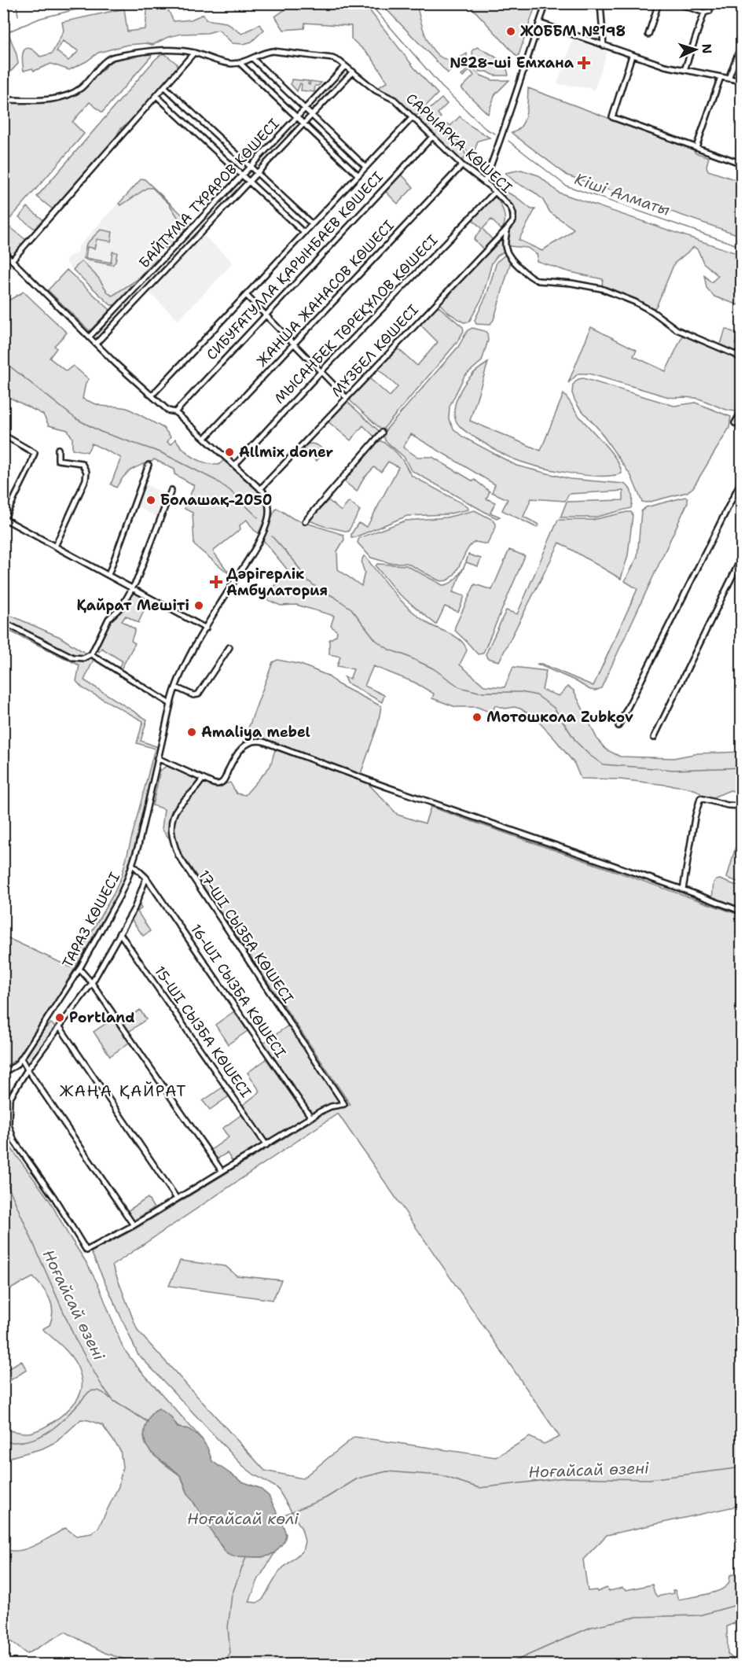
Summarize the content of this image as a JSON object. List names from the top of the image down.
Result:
{
  "streets": {
    "street": [
      "САРЫАРҚА КӨШЕСІ",
      "БАЙТҰМА ТҰРАРОВ КӨШЕСІ",
      "СИБУҒАТУЛЛА ҚАРЫНБАЕВ КӨШЕСІ",
      "ЖАНША ЖАНАСОВ КӨШЕСІ",
      "МЫСАНБЕК ТӨРЕҚҰЛОВ КӨШЕСІ",
      "МҰЗБЕЛ КӨШЕСІ",
      "ТАРАЗ КӨШЕСІ",
      "17-ШІ СЫЗБА КӨШЕСІ",
      "16-ШІ СЫЗБА КӨШЕСІ",
      "15-ШІ СЫЗБА КӨШЕСІ"
    ]
  },
  "crossings": [
    ["САРЫАРҚА КӨШЕСІ", "БАЙТҰМА ТҰРАРОВ КӨШЕСІ"],
    ["САРЫАРҚА КӨШЕСІ", "СИБУҒАТУЛЛА ҚАРЫНБАЕВ КӨШЕСІ"],
    ["САРЫАРҚА КӨШЕСІ", "ЖАНША ЖАНАСОВ КӨШЕСІ"],
    ["САРЫАРҚА КӨШЕСІ", "МЫСАНБЕК ТӨРЕҚҰЛОВ КӨШЕСІ"],
    ["САРЫАРҚА КӨШЕСІ", "МҰЗБЕЛ КӨШЕСІ"],
    ["МҰЗБЕЛ КӨШЕСІ", "ТАРАЗ КӨШЕСІ"],
    ["ТАРАЗ КӨШЕСІ", "16-ШІ СЫЗБА КӨШЕСІ"],
    ["17-ШІ СЫЗБА КӨШЕСІ", "16-ШІ СЫЗБА КӨШЕСІ"]
  ],
  "districts": ["ЖАҢА ҚАЙРАТ"],
  "water": ["Кіші Алматы", "Ноғайсай өзені", "Ноғайсай көлі"],
  "places": {
    "other": [
      "ЖОББМ №198",
      "Allmix doner",
      "Болашақ-2050",
      "Қайрат Мешіті",
      "Мотошкола Zubkov",
      "Amaliya mebel",
      "Portland"
    ],
    "health": ["№28-ші Емхана", "Дәрігерлік Амбулатория"]
  },
  "north": "right"
}
